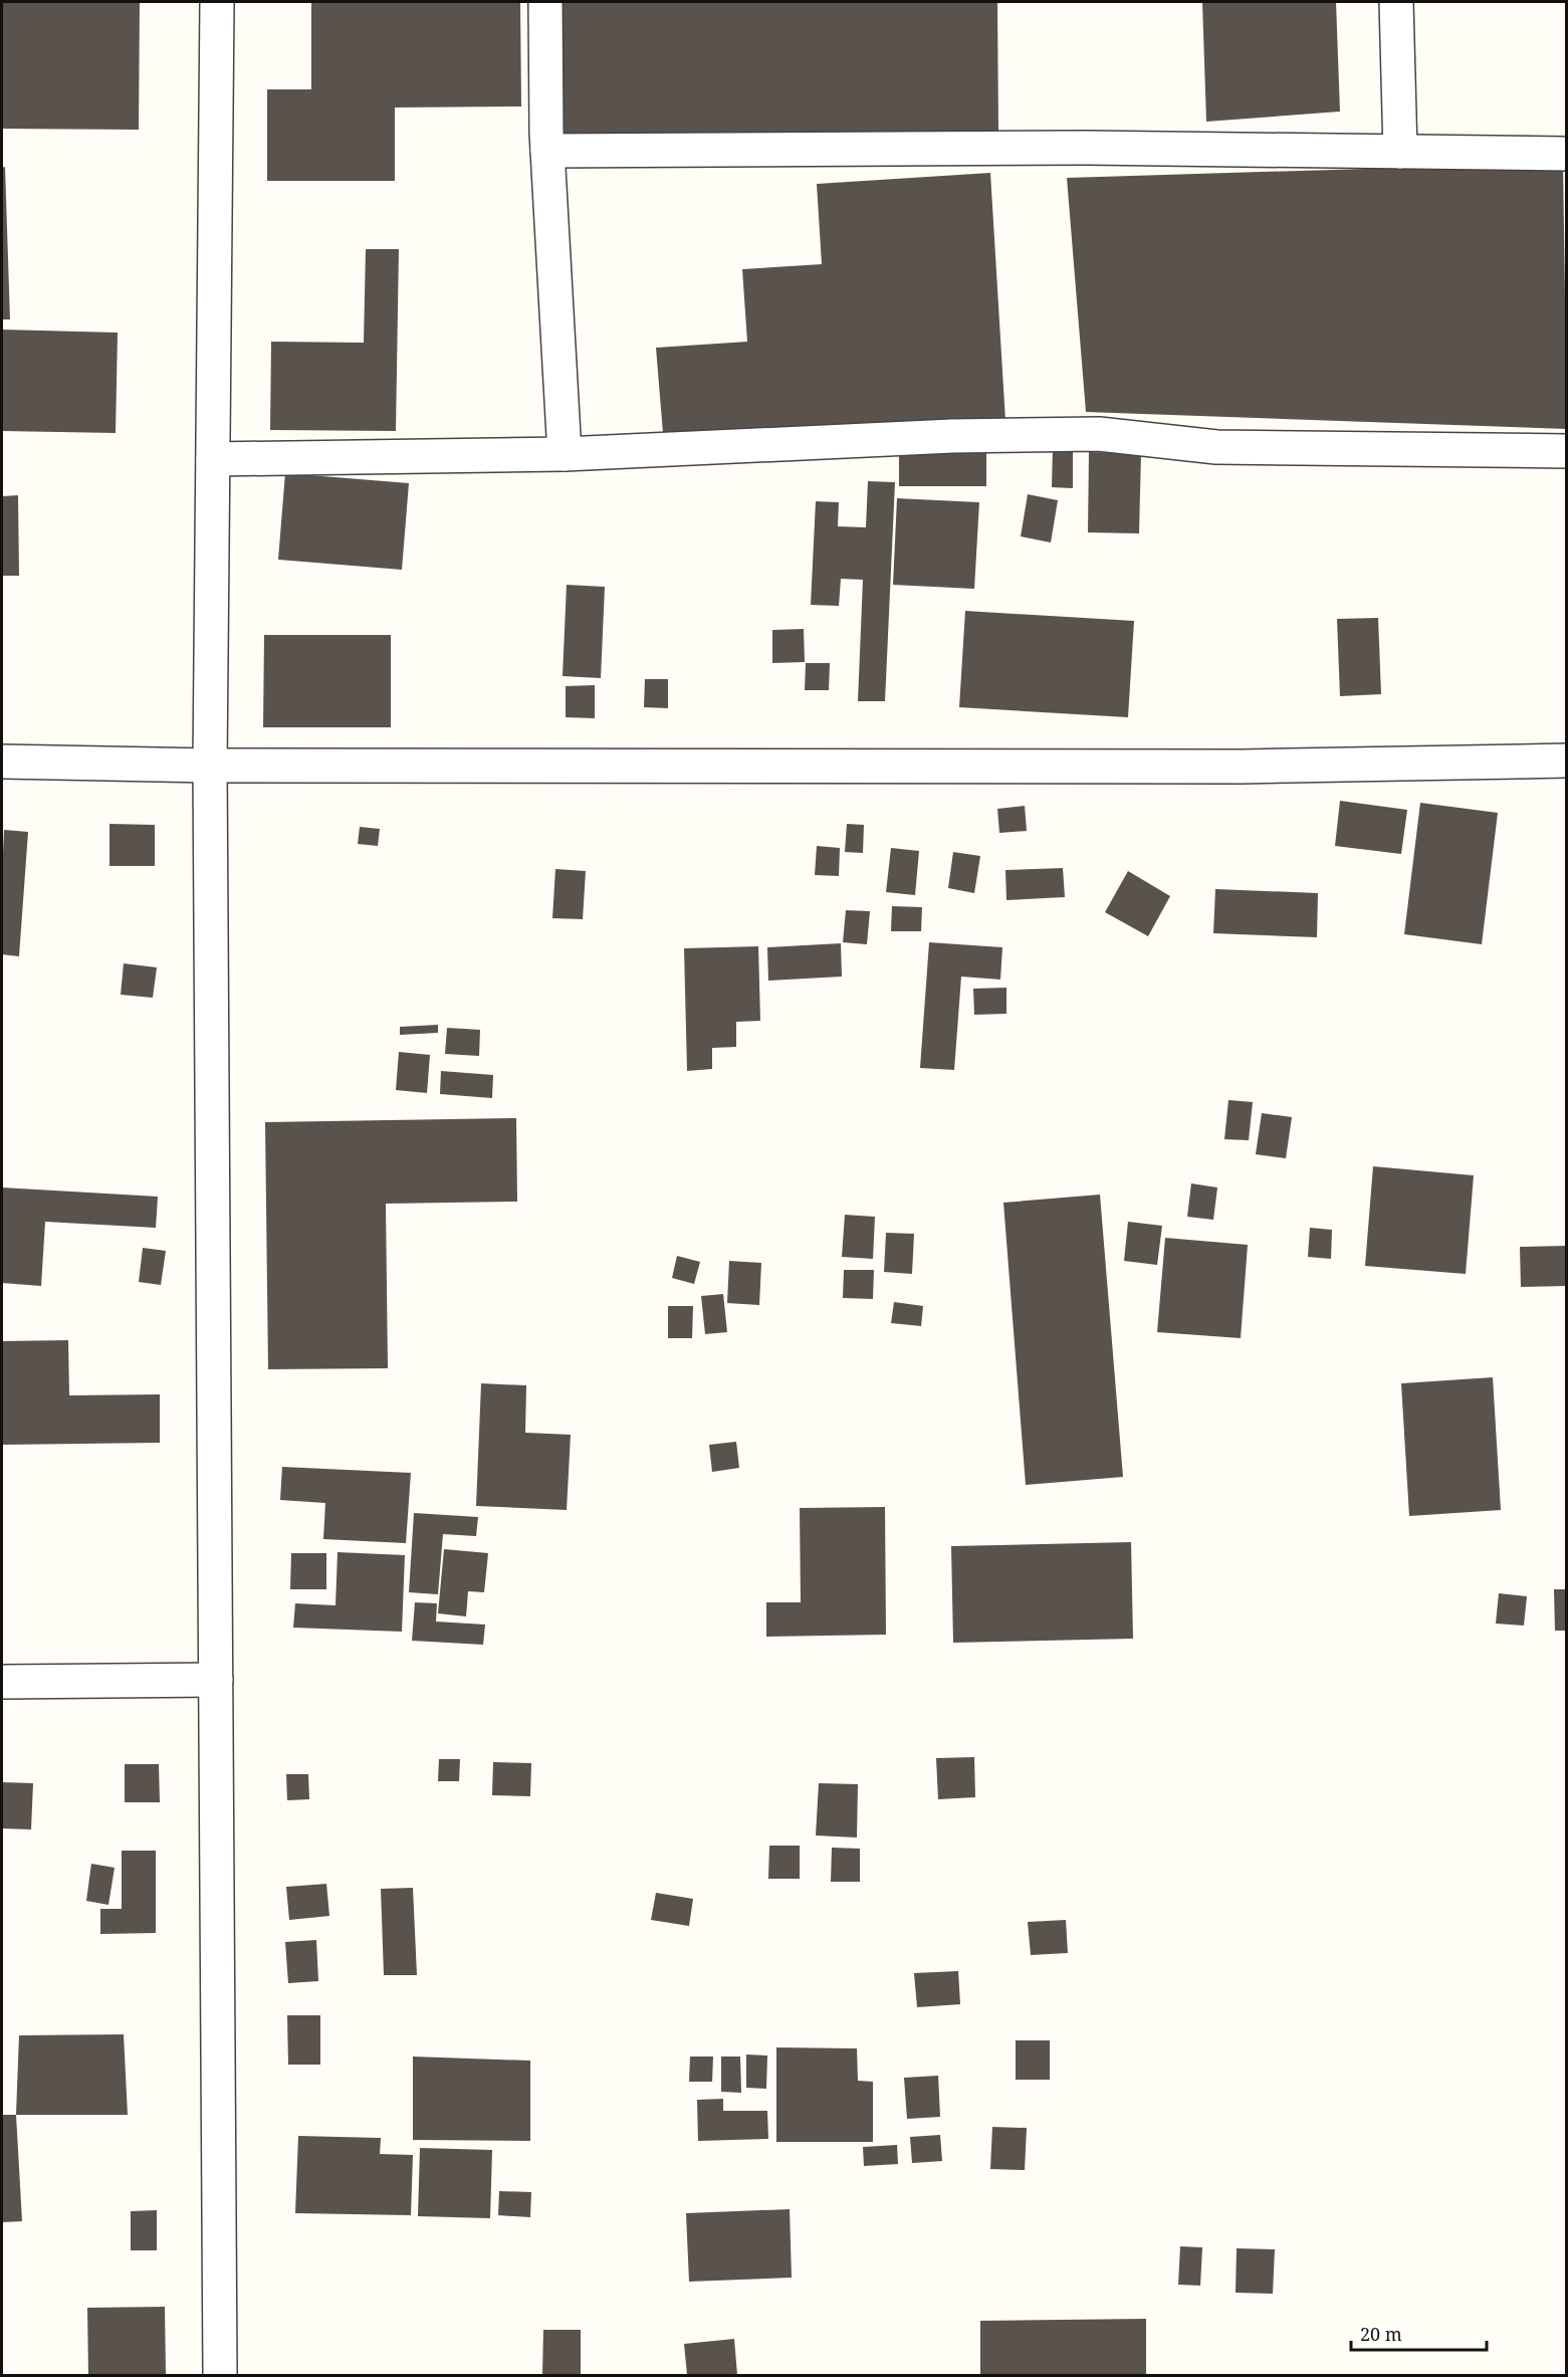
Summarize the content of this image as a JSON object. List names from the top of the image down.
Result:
{
  "scale_bar": "20 m"
}
